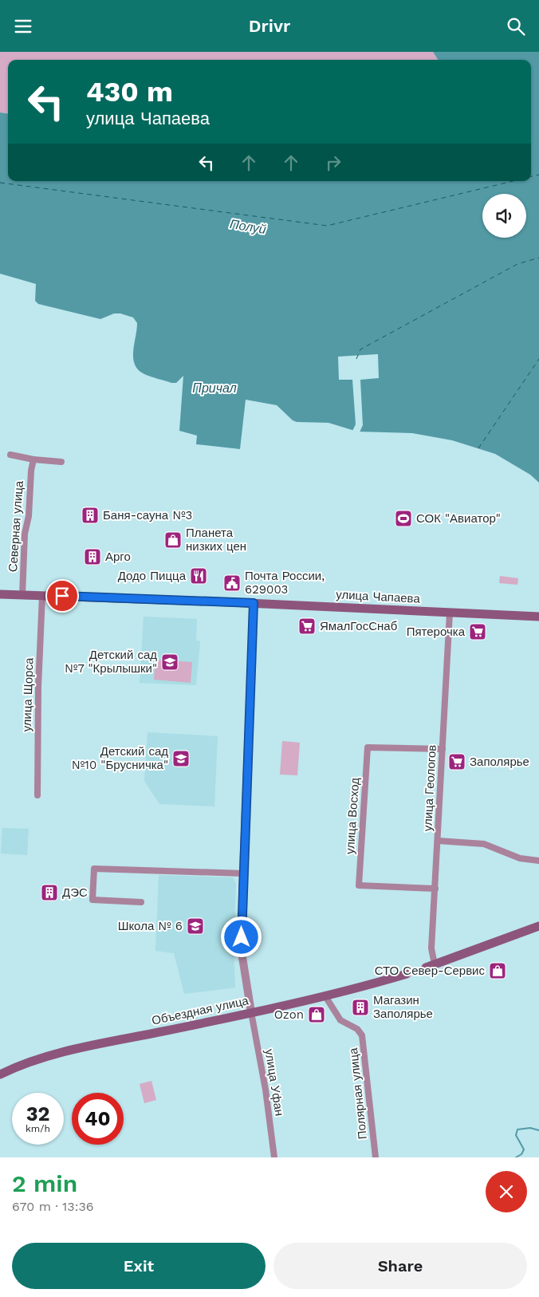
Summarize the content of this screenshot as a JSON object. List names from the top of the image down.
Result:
{
  "streets": {
    "main road": ["улица Чапаева", "Объездная улица"],
    "street": [
      "Северная улица",
      "улица Щорса",
      "улица Геологов",
      "улица Восход",
      "улица Уфан",
      "Полярная улица"
    ]
  },
  "crossings": [
    ["Северная улица", "улица Чапаева"],
    ["улица Чапаева", "улица Щорса"],
    ["улица Чапаева", "улица Геологов"],
    ["улица Геологов", "улица Восход"],
    ["Объездная улица", "улица Уфан"],
    ["Объездная улица", "Полярная улица"]
  ],
  "water": ["Полуй", "Причал"],
  "places": {
    "building": [
      "Баня-сауна №3",
      "Арго",
      "ДЭС",
      "Магазин Заполярье"
    ],
    "sports": ["СОК \"Авиатор\""],
    "shop": ["Планета низких цен", "СТО Север-Сервис", "Ozon"],
    "restaurant": ["Додо Пицца"],
    "public building": ["Почта России, 629003"],
    "supermarket": ["ЯмалГосСнаб", "Пятерочка", "Заполярье"],
    "school or university": ["Детский сад №7 \"Крылышки\"", "Детский сад №10 \"Брусничка\"", "Школа № 6"]
  },
  "page": {
    "header": "Drivr",
    "turn": ["430 m", "улица Чапаева"],
    "speed": "32 km/h",
    "limit": "40",
    "heading": ["2 min", "670 m · 13:36"],
    "buttons": ["Exit", "Share"]
  }
}
